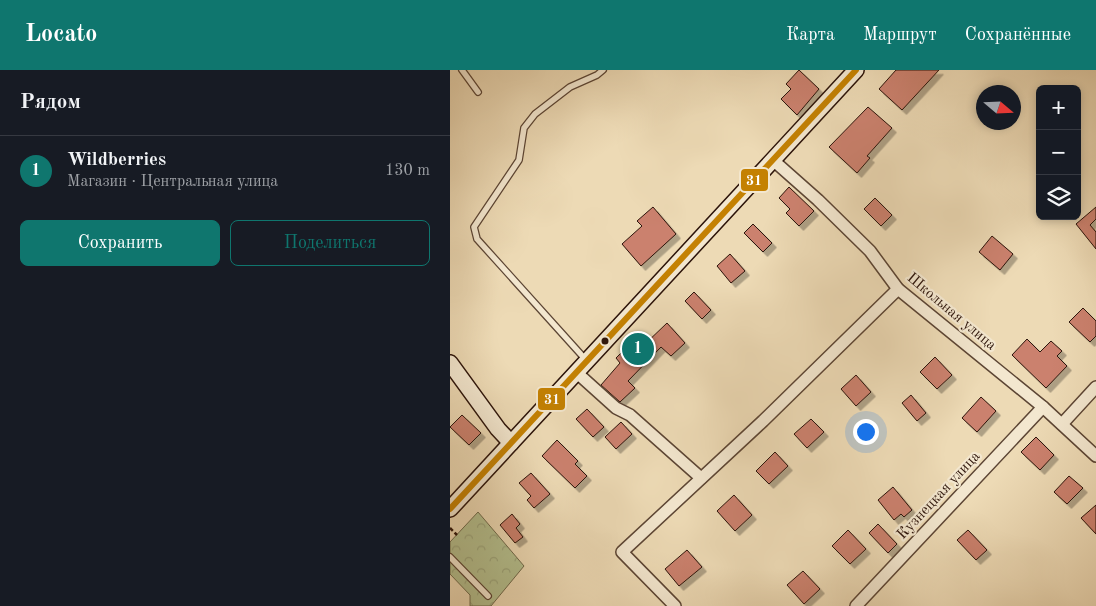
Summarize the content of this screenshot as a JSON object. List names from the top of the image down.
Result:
{
  "streets": {
    "street": ["Школьная улица", "Кузнецкая улица"]
  },
  "crossings": [
    ["Школьная улица", "Кузнецкая улица"]
  ],
  "lines": ["transit line 31"],
  "north": "right",
  "page": {
    "header": "Locato",
    "nav": ["Карта", "Маршрут", "Сохранённые"],
    "heading": "Рядом",
    "map_buttons": ["+", "−"],
    "list": [
      {
        "mark": "1",
        "name": "Wildberries",
        "note": "Магазин · Центральная улица",
        "value": "130 m"
      }
    ],
    "buttons": ["Сохранить", "Поделиться"],
    "pins": "1"
  }
}
